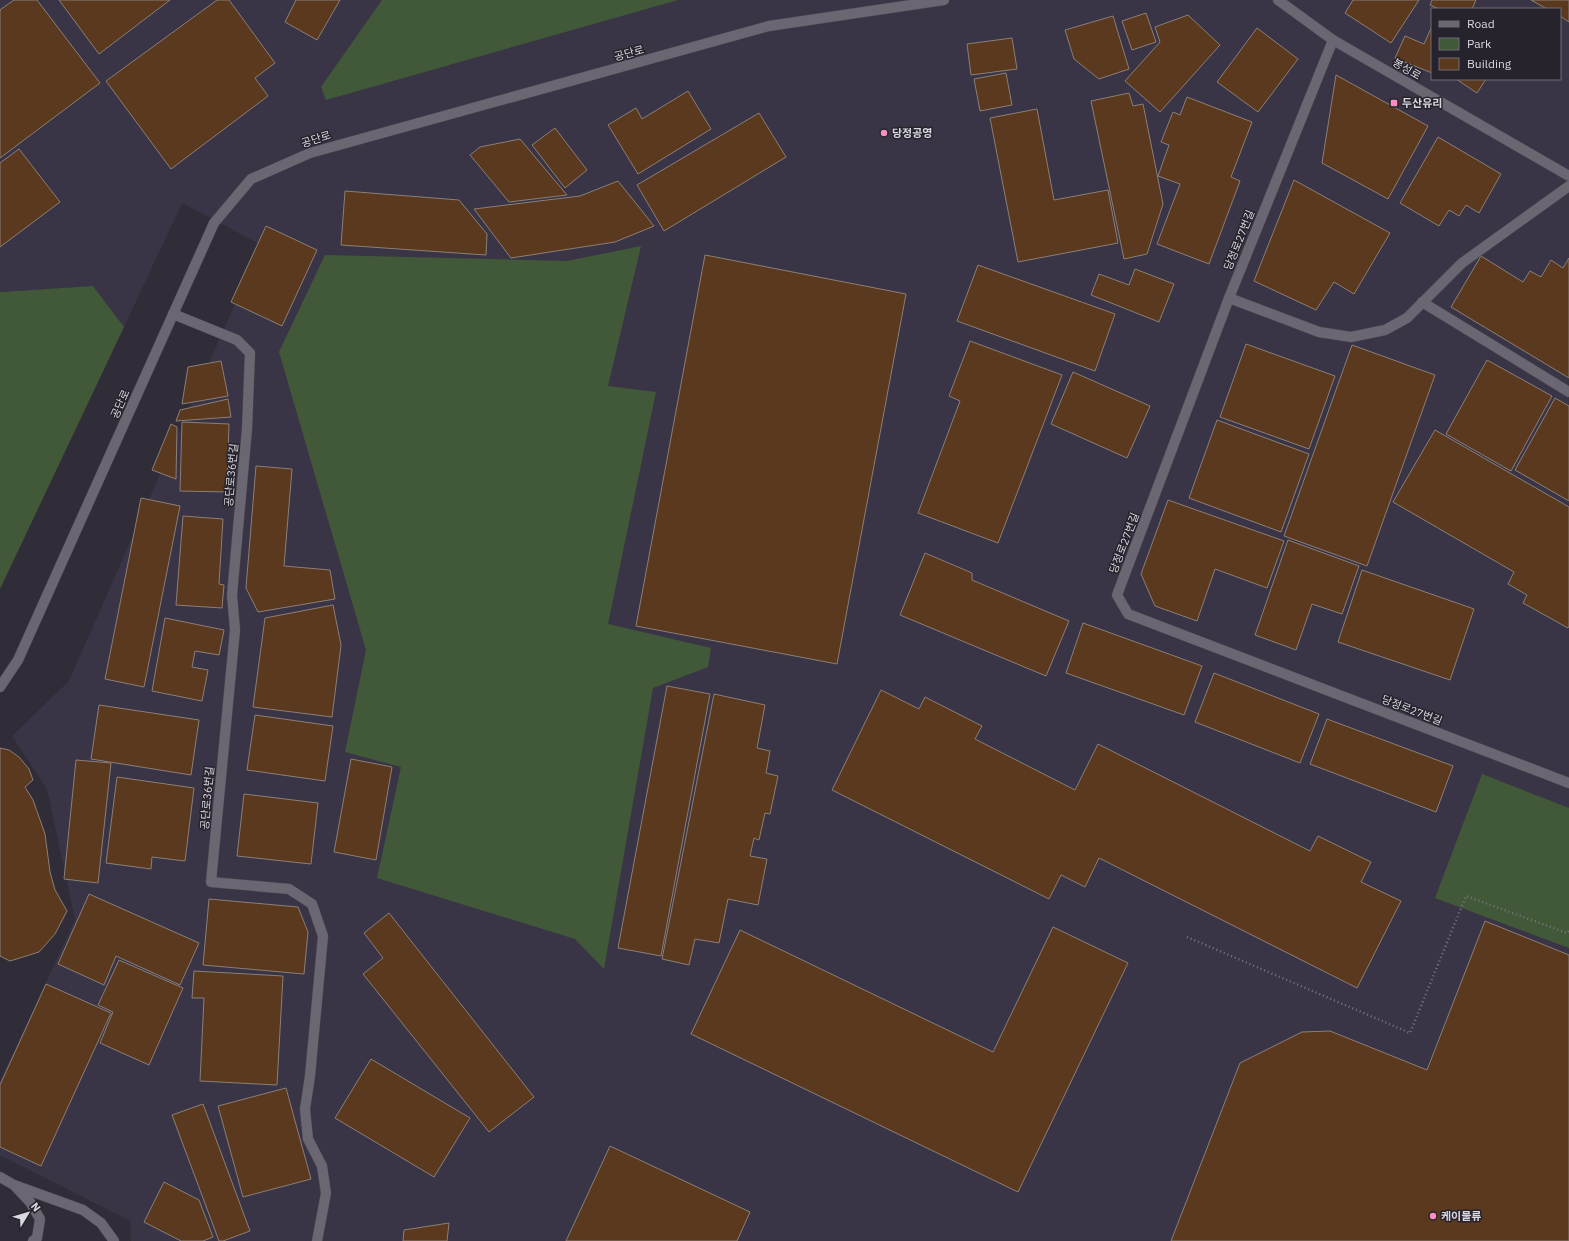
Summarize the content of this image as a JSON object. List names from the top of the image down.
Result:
{
  "streets": {
    "street": [
      "공단로",
      "봉성로",
      "당정로27번길",
      "공단로36번길"
    ]
  },
  "crossings": [
    ["공단로", "공단로36번길"],
    ["봉성로", "당정로27번길"]
  ],
  "places": {
    "transit": ["두산유리"],
    "other": ["당정공영", "케이물류"]
  },
  "legend": ["Road", "Park", "Building"],
  "north": "top right"
}
